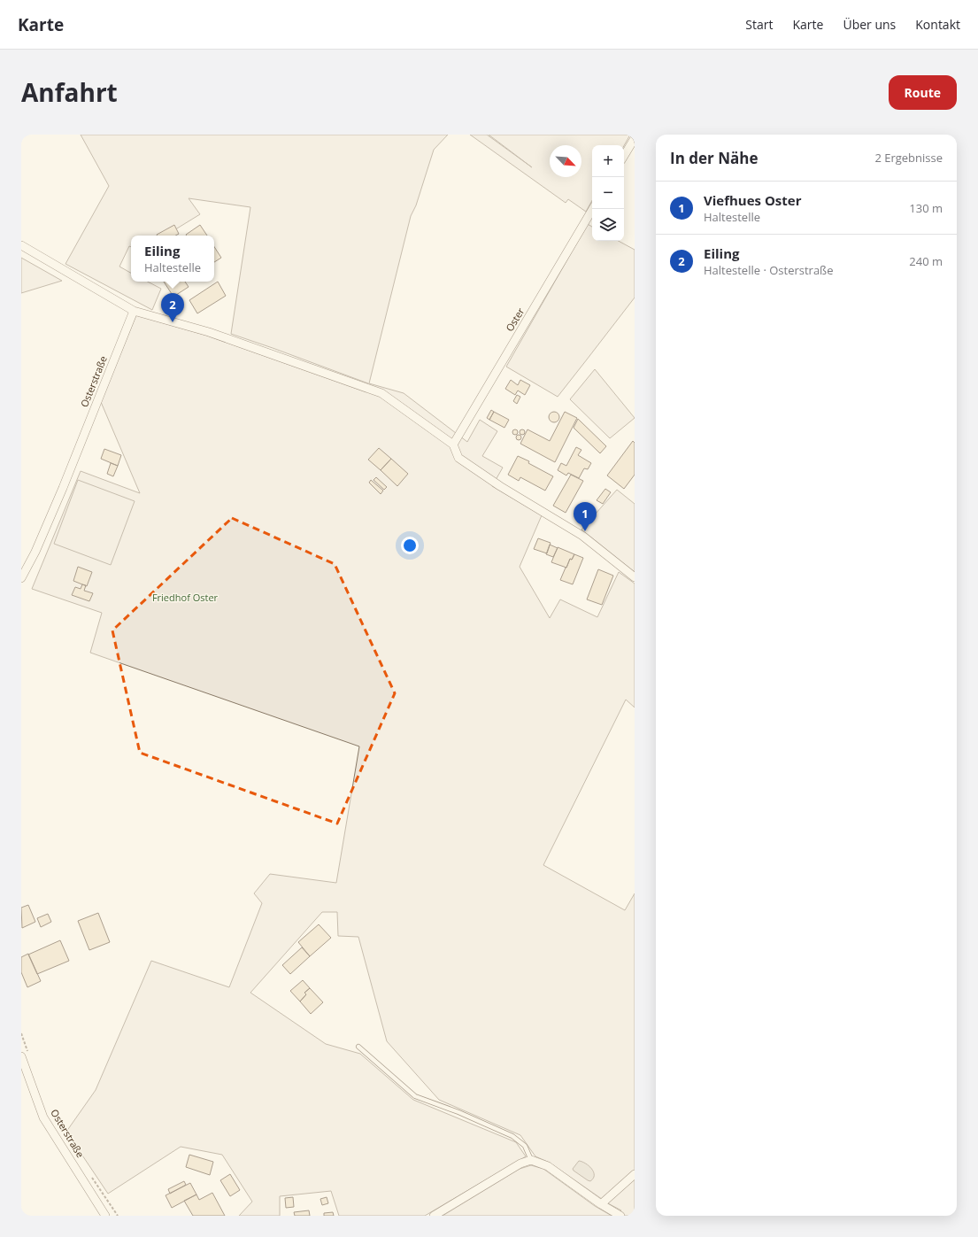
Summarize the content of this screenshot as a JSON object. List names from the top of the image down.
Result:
{
  "streets": {
    "street": ["Oster", "Osterstraße"]
  },
  "parks": ["Friedhof Oster"],
  "north": "bottom right",
  "page": {
    "header": "Karte",
    "nav": [
      "Start",
      "Karte",
      "Über uns",
      "Kontakt"
    ],
    "title": "Anfahrt",
    "buttons": "Route",
    "heading": ["In der Nähe", "2 Ergebnisse"],
    "map_buttons": ["+", "−"],
    "list": [
      {
        "mark": "1",
        "name": "Viefhues Oster",
        "note": "Haltestelle",
        "value": "130 m"
      },
      {
        "mark": "2",
        "name": "Eiling",
        "note": "Haltestelle · Osterstraße",
        "value": "240 m"
      }
    ],
    "popup": ["Eiling", "Haltestelle"],
    "pins": ["2", "1"]
  }
}
